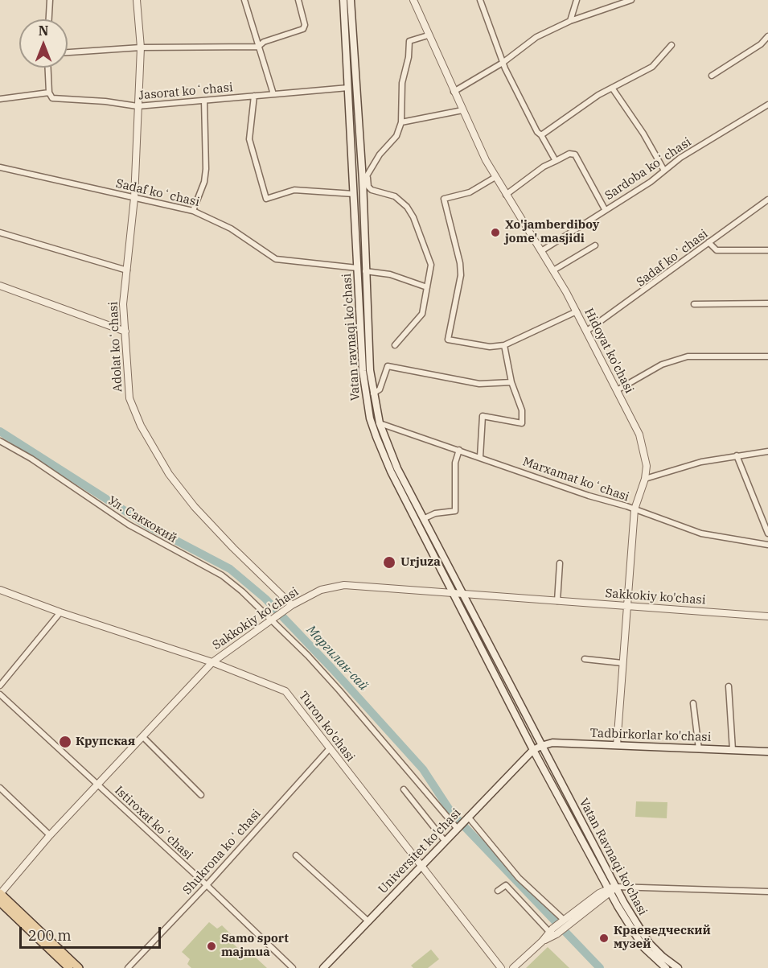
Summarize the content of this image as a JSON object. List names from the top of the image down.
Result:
{
  "streets": {
    "main road": [
      "Vatan ravnaqi ko'chasi",
      "Tadbirkorlar ko'chasi",
      "Universitet ko'chasi",
      "Vatan Ravnaqi ko'chasi"
    ],
    "street": [
      "Jasorat koʻchasi",
      "Sardoba koʻchasi",
      "Sadaf koʻchasi",
      "Adolat koʻchasi",
      "Hidoyat ko'chasi",
      "Marxamat koʻchasi",
      "Ул. Саккокий",
      "Sakkokiy ko'chasi",
      "Turon ko'chasi",
      "Istiroxat koʻchasi",
      "Shukrona koʻchasi"
    ]
  },
  "crossings": [
    ["Jasorat koʻchasi", "Vatan ravnaqi ko'chasi"],
    ["Jasorat koʻchasi", "Adolat koʻchasi"],
    ["Sardoba koʻchasi", "Hidoyat ko'chasi"],
    ["Sadaf koʻchasi", "Vatan ravnaqi ko'chasi"],
    ["Sadaf koʻchasi", "Adolat koʻchasi"],
    ["Sadaf koʻchasi", "Hidoyat ko'chasi"],
    ["Vatan ravnaqi ko'chasi", "Marxamat koʻchasi"],
    ["Vatan ravnaqi ko'chasi", "Sakkokiy ko'chasi"],
    ["Vatan ravnaqi ko'chasi", "Tadbirkorlar ko'chasi"],
    ["Vatan ravnaqi ko'chasi", "Universitet ko'chasi"],
    ["Vatan ravnaqi ko'chasi", "Vatan Ravnaqi ko'chasi"],
    ["Adolat koʻchasi", "Sakkokiy ko'chasi"],
    ["Hidoyat ko'chasi", "Marxamat koʻchasi"],
    ["Hidoyat ko'chasi", "Sakkokiy ko'chasi"],
    ["Hidoyat ko'chasi", "Tadbirkorlar ko'chasi"],
    ["Ул. Саккокий", "Sakkokiy ko'chasi"],
    ["Ул. Саккокий", "Universitet ko'chasi"],
    ["Sakkokiy ko'chasi", "Turon ko'chasi"],
    ["Sakkokiy ko'chasi", "Istiroxat koʻchasi"],
    ["Turon ko'chasi", "Universitet ko'chasi"],
    ["Turon ko'chasi", "Shukrona koʻchasi"],
    ["Tadbirkorlar ko'chasi", "Universitet ko'chasi"],
    ["Tadbirkorlar ko'chasi", "Vatan Ravnaqi ko'chasi"],
    ["Istiroxat koʻchasi", "Shukrona koʻchasi"],
    ["Universitet ko'chasi", "Vatan Ravnaqi ko'chasi"]
  ],
  "water": ["Маргилан-сай"],
  "places": [
    "Xo'jamberdiboy jome' masjidi",
    "Urjuza",
    "Крупская",
    "Краеведческий музей",
    "Samo sport majmua"
  ],
  "scale_bar": "200 m",
  "north": "top"
}
